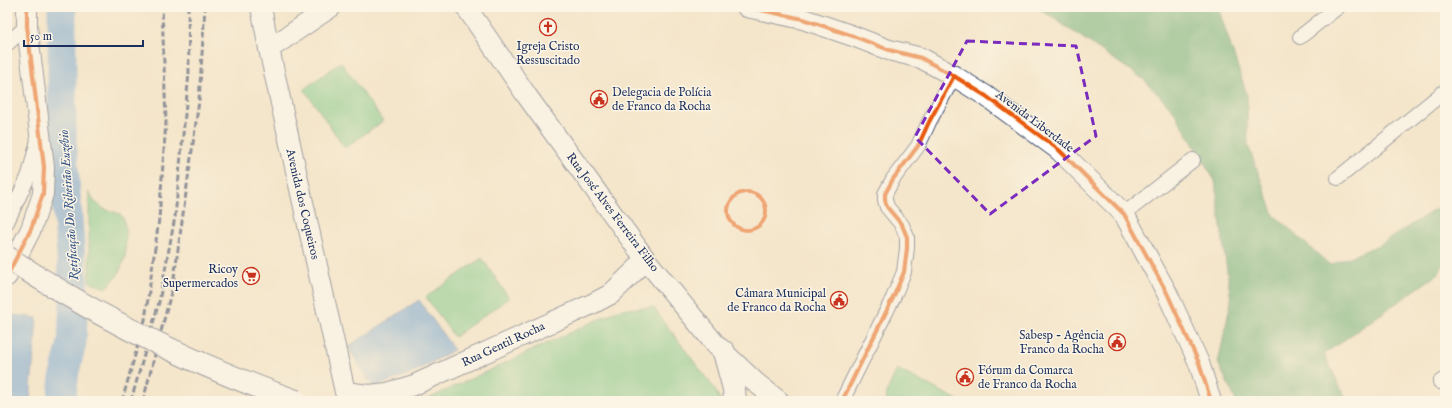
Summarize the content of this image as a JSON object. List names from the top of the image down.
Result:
{
  "streets": {
    "main road": [
      "Avenida Liberdade",
      "Avenida dos Coqueiros",
      "Rua José Alves Ferreira Filho",
      "Rua Gentil Rocha"
    ]
  },
  "crossings": [
    ["Avenida dos Coqueiros", "Rua Gentil Rocha"],
    ["Rua José Alves Ferreira Filho", "Rua Gentil Rocha"]
  ],
  "water": ["Retificação Do Ribeirão Euzébio"],
  "places": {
    "church": ["Igreja Cristo Ressuscitado"],
    "public building": [
      "Delegacia de Polícia de Franco da Rocha",
      "Câmara Municipal de Franco da Rocha",
      "Sabesp - Agência Franco da Rocha",
      "Fórum da Comarca de Franco da Rocha"
    ],
    "supermarket": ["Ricoy Supermercados"]
  },
  "scale_bar": "50 m"
}
